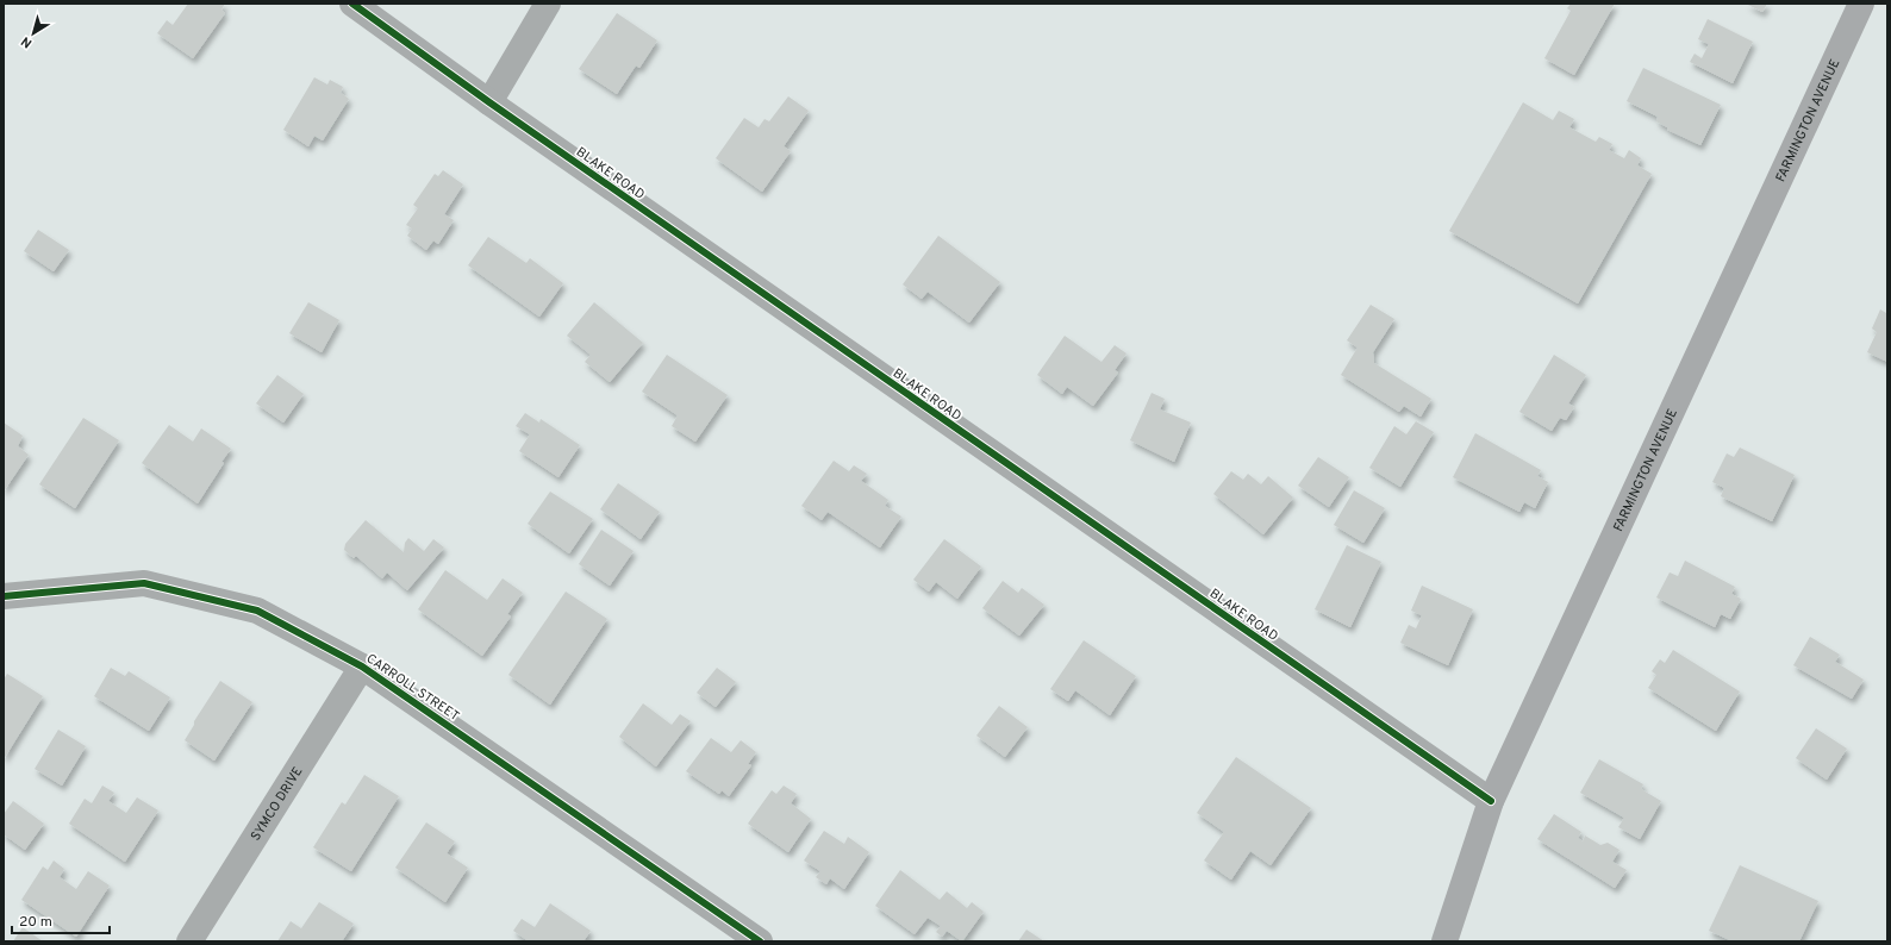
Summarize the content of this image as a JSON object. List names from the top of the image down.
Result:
{
  "streets": {
    "main road": ["FARMINGTON AVENUE"],
    "street": ["BLAKE ROAD", "CARROLL STREET", "SYMCO DRIVE"]
  },
  "crossings": [
    ["FARMINGTON AVENUE", "BLAKE ROAD"],
    ["CARROLL STREET", "SYMCO DRIVE"]
  ],
  "scale_bar": "20 m",
  "north": "bottom left"
}
